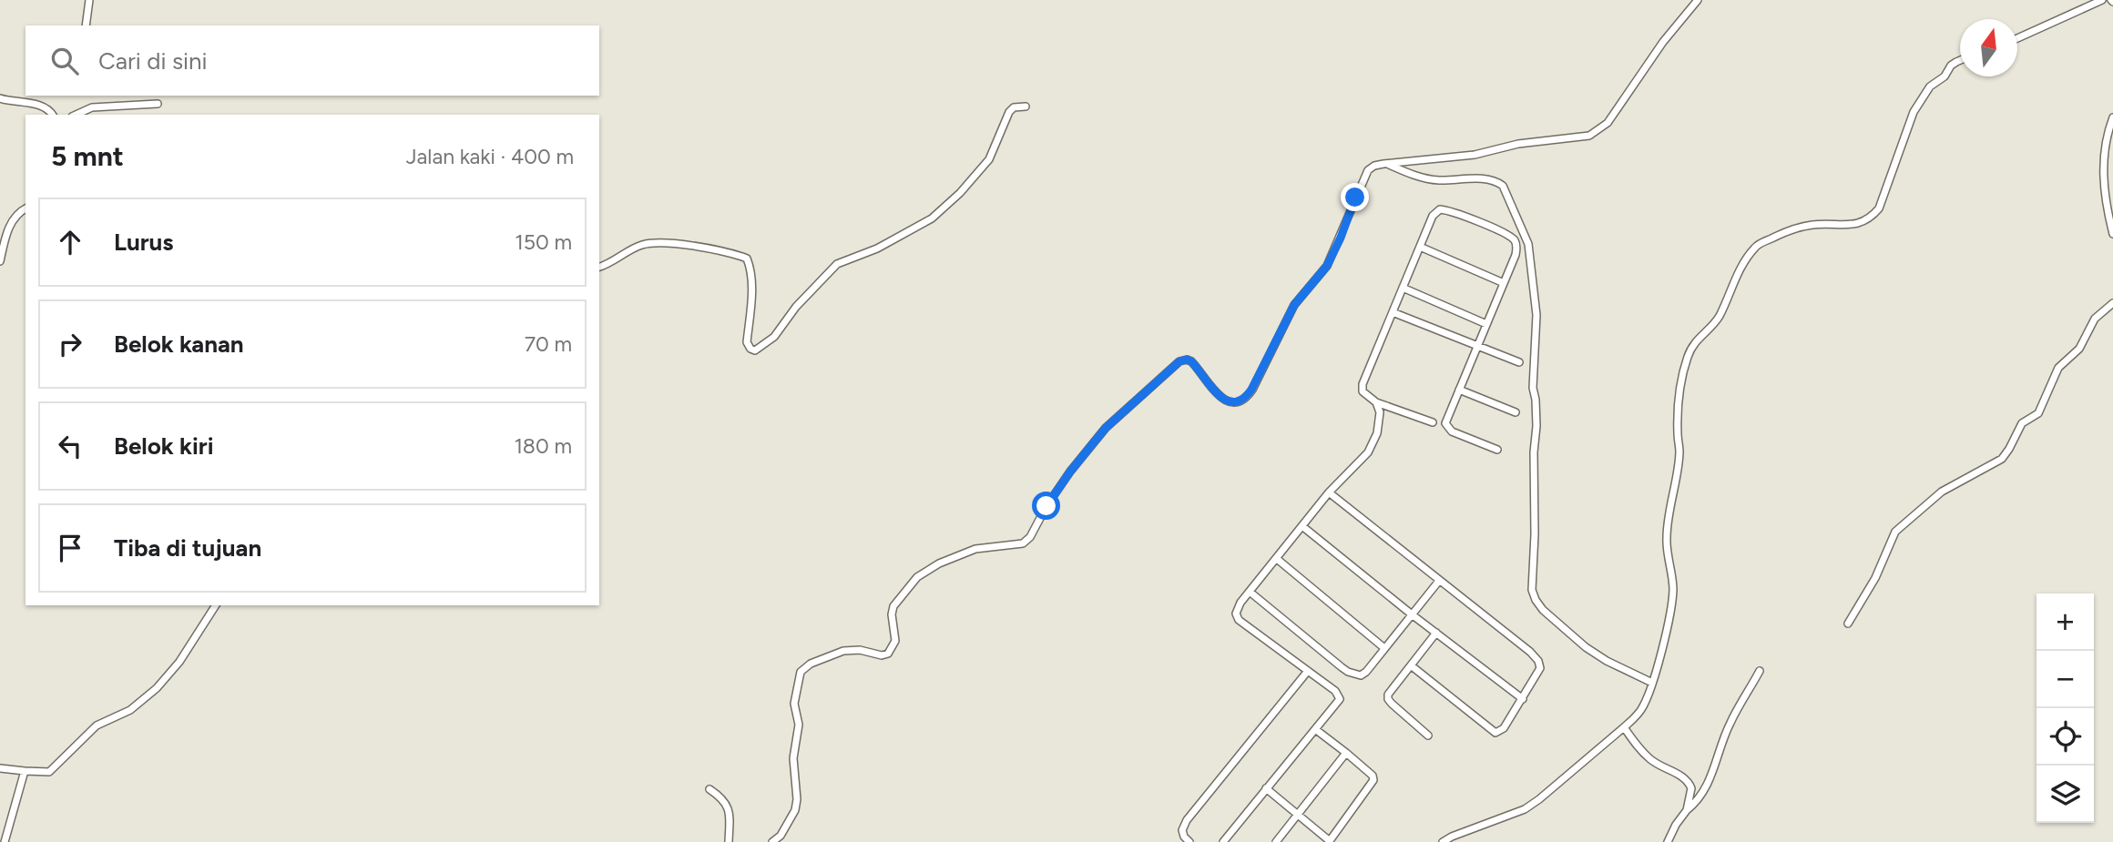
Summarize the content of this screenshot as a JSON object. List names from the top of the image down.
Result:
{
  "north": "top",
  "page": {
    "search": "Cari di sini",
    "heading": ["5 mnt", "Jalan kaki · 400 m"],
    "list": [
      ["Lurus", "150 m"],
      ["Belok kanan", "70 m"],
      ["Belok kiri", "180 m"],
      "Tiba di tujuan"
    ],
    "map_buttons": ["+", "−"]
  }
}
